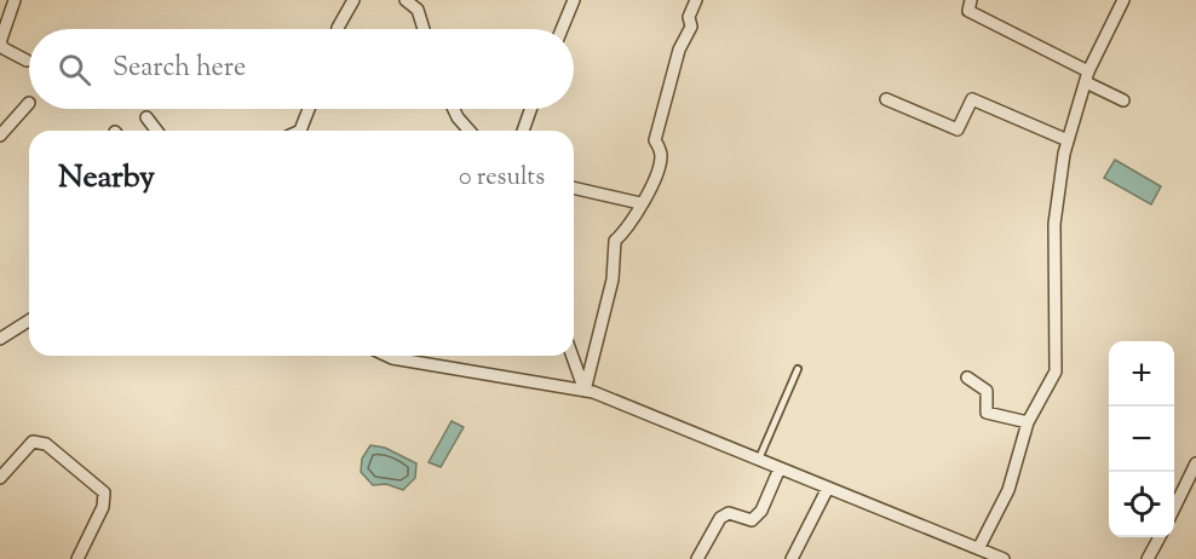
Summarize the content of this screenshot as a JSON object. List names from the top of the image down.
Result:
{
  "page": {
    "search": "Search here",
    "heading": ["Nearby", "0 results"],
    "map_buttons": ["+", "−"]
  }
}
